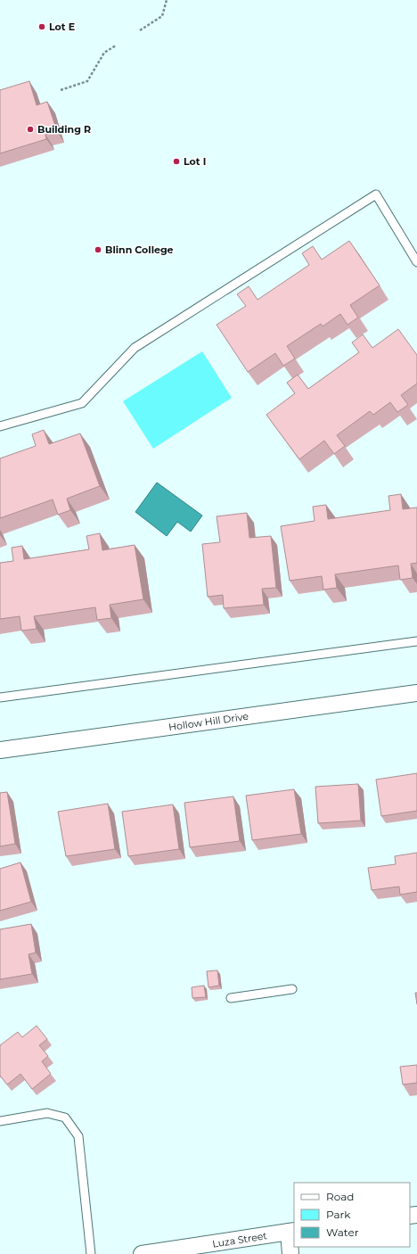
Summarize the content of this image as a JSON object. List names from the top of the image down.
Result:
{
  "streets": {
    "street": ["Hollow Hill Drive", "Luza Street"]
  },
  "places": [
    "Lot E",
    "Building R",
    "Lot I",
    "Blinn College"
  ],
  "legend": ["Road", "Park", "Water"]
}
